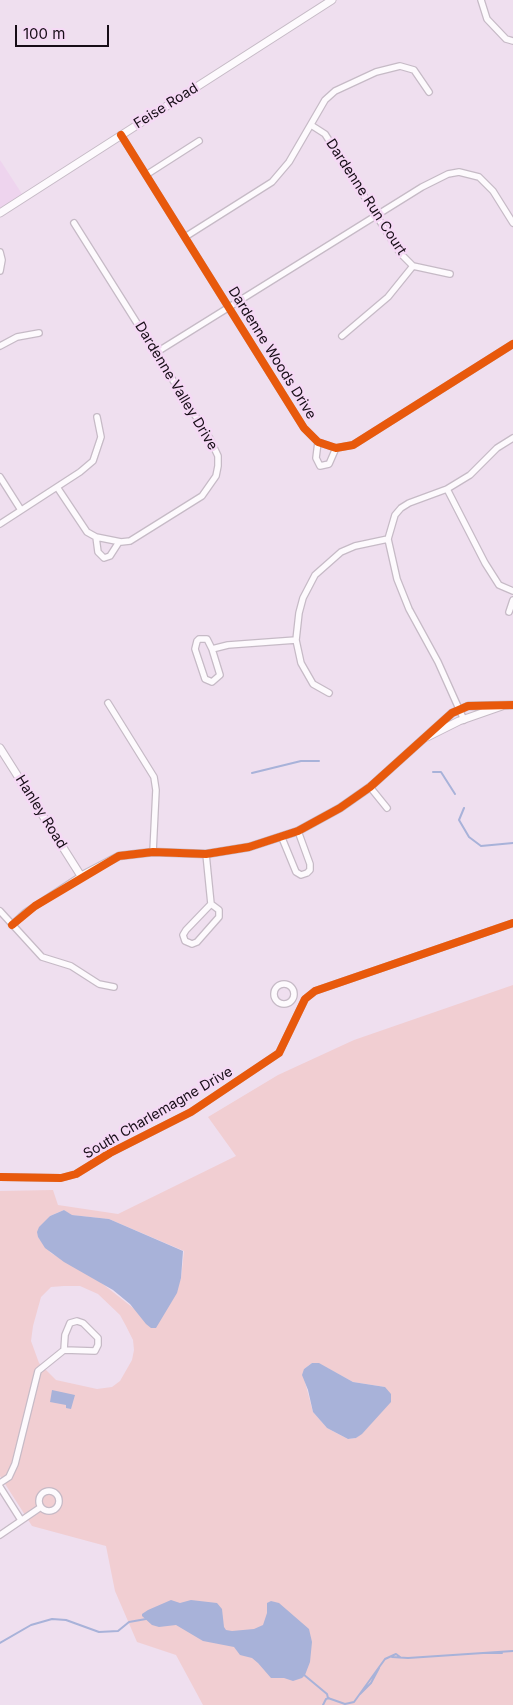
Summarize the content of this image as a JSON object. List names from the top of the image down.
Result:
{
  "streets": {
    "street": [
      "Feise Road",
      "Dardenne Run Court",
      "Dardenne Woods Drive",
      "Dardenne Valley Drive",
      "Hanley Road",
      "South Charlemagne Drive"
    ]
  },
  "crossings": [
    ["Feise Road", "Dardenne Woods Drive"],
    ["Dardenne Run Court", "Dardenne Woods Drive"],
    ["Dardenne Woods Drive", "Dardenne Valley Drive"]
  ],
  "scale_bar": "100 m"
}
